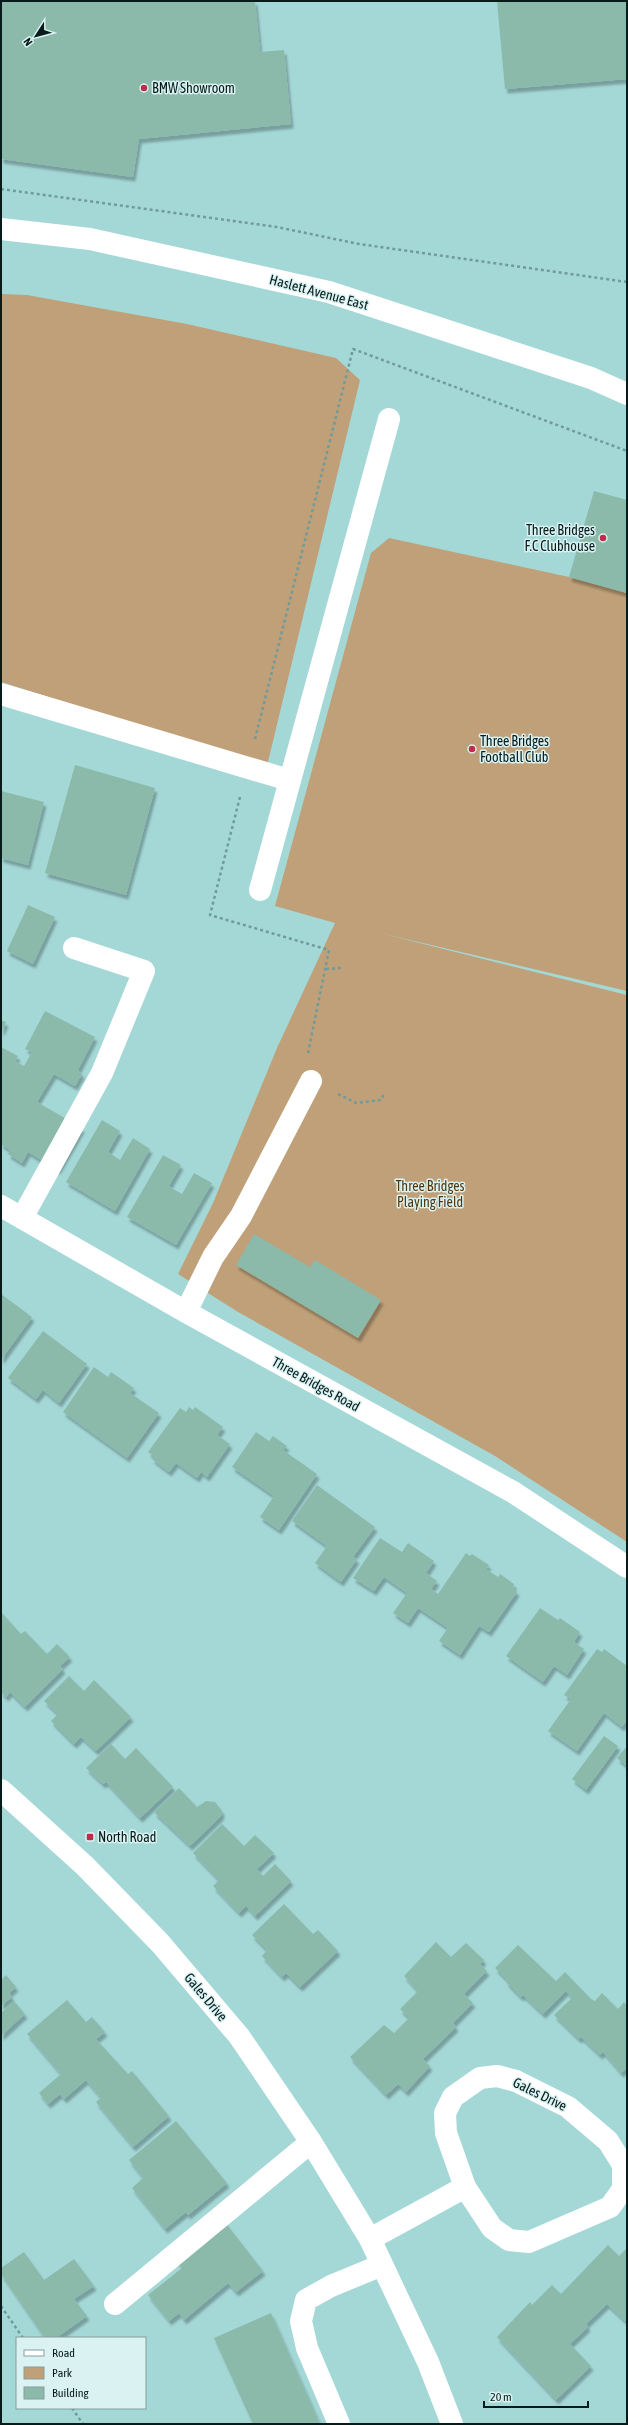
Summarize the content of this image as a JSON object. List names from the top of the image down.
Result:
{
  "streets": {
    "street": ["Haslett Avenue East", "Three Bridges Road", "Gales Drive"]
  },
  "parks": ["Three Bridges Playing Field"],
  "places": {
    "other": ["BMW Showroom", "Three Bridges F.C Clubhouse", "Three Bridges Football Club"],
    "transit": ["North Road"]
  },
  "legend": ["Road", "Park", "Building"],
  "scale_bar": "20 m",
  "north": "bottom left"
}
